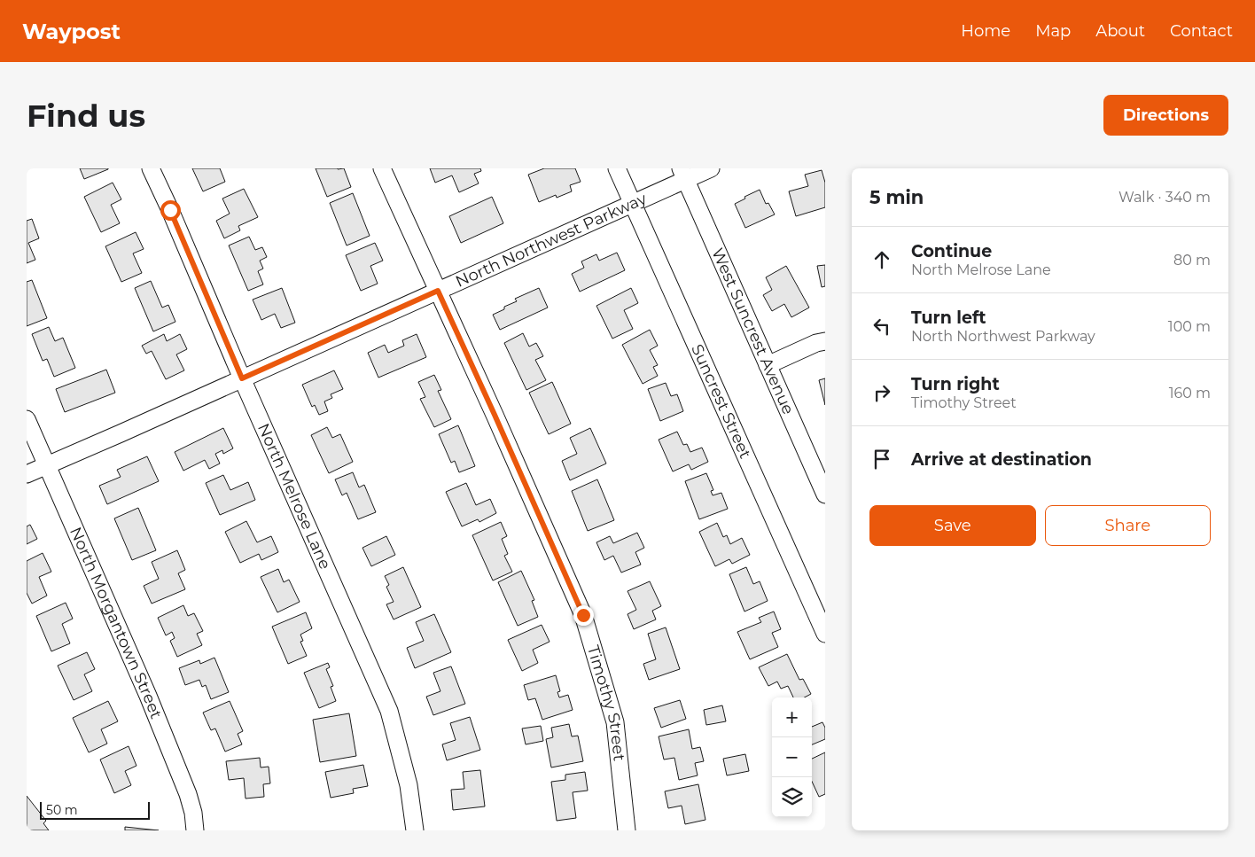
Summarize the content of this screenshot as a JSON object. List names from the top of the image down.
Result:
{
  "streets": {
    "street": [
      "North Northwest Parkway",
      "West Suncrest Avenue",
      "Suncrest Street",
      "North Melrose Lane",
      "North Morgantown Street",
      "Timothy Street"
    ]
  },
  "crossings": [
    ["North Northwest Parkway", "West Suncrest Avenue"],
    ["North Northwest Parkway", "Suncrest Street"],
    ["North Northwest Parkway", "North Melrose Lane"],
    ["North Northwest Parkway", "North Morgantown Street"],
    ["North Northwest Parkway", "Timothy Street"]
  ],
  "scale_bar": "50 m",
  "page": {
    "header": "Waypost",
    "nav": [
      "Home",
      "Map",
      "About",
      "Contact"
    ],
    "buttons": [
      "Directions",
      ["Save", "Share"]
    ],
    "title": "Find us",
    "heading": ["5 min", "Walk · 340 m"],
    "list": [
      ["Continue", "North Melrose Lane", "80 m"],
      ["Turn left", "North Northwest Parkway", "100 m"],
      ["Turn right", "Timothy Street", "160 m"],
      "Arrive at destination"
    ],
    "map_buttons": ["+", "−"],
    "scale": "50 m"
  }
}
